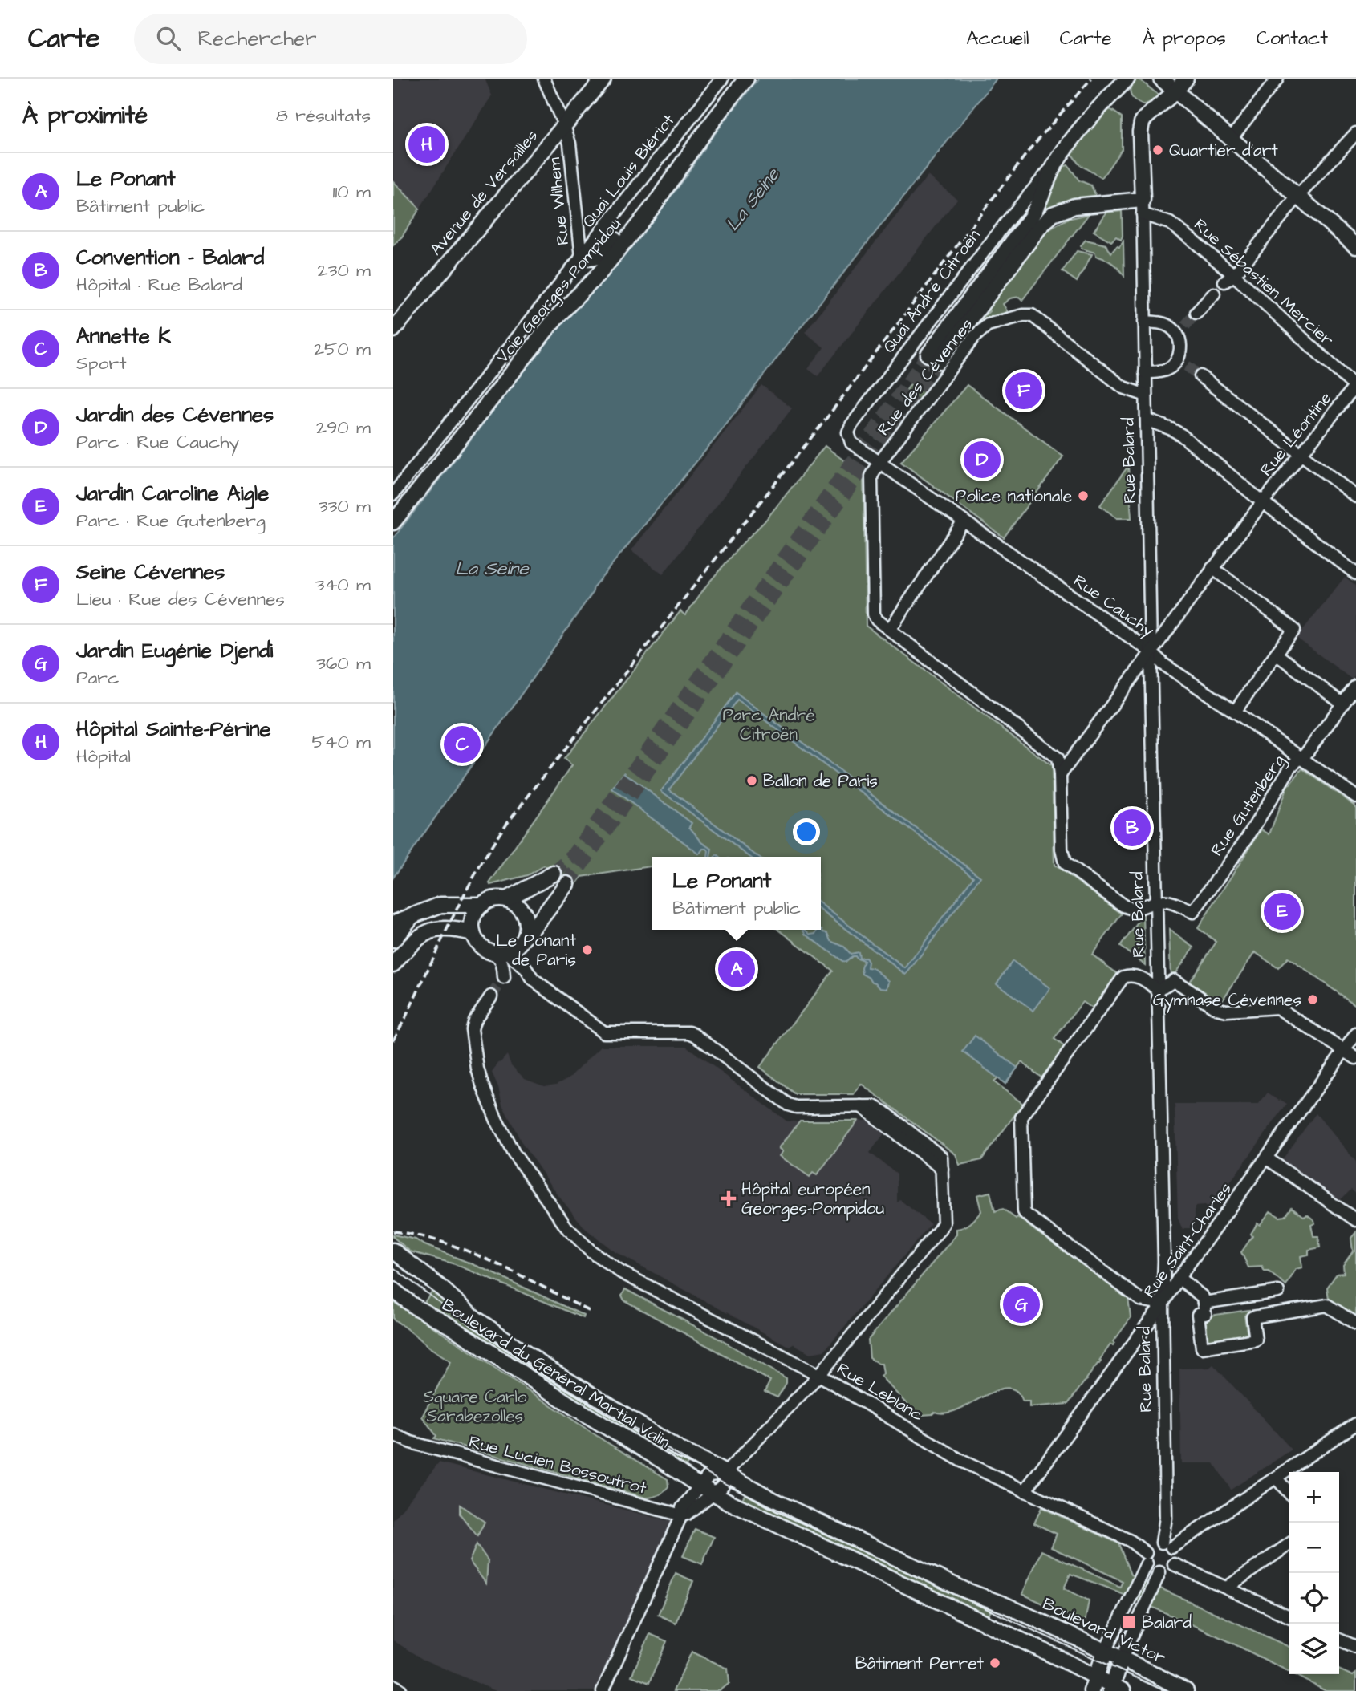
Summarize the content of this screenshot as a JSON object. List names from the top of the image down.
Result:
{
  "streets": {
    "main road": [
      "Avenue de Versailles",
      "Voie Georges Pompidou",
      "Quai André Citroën",
      "Rue Balard",
      "Boulevard du Général Martial Valin",
      "Boulevard Victor"
    ],
    "street": [
      "Quai Louis Blériot",
      "Rue Wilhem",
      "Rue Sébastien Mercier",
      "Rue des Cévennes",
      "Rue Léontine",
      "Rue Cauchy",
      "Rue Gutenberg",
      "Rue Saint-Charles",
      "Rue Leblanc",
      "Rue Lucien Bossoutrot"
    ]
  },
  "crossings": [
    ["Quai Louis Blériot", "Rue Wilhem"],
    ["Avenue de Versailles", "Rue Wilhem"],
    ["Rue Sébastien Mercier", "Rue Léontine"],
    ["Rue Sébastien Mercier", "Rue Balard"],
    ["Quai André Citroën", "Rue Balard"],
    ["Quai André Citroën", "Rue Cauchy"],
    ["Rue des Cévennes", "Rue Balard"],
    ["Rue des Cévennes", "Rue Cauchy"],
    ["Rue Léontine", "Rue Balard"],
    ["Rue Léontine", "Rue Cauchy"],
    ["Rue Balard", "Rue Cauchy"],
    ["Rue Balard", "Rue Gutenberg"],
    ["Rue Balard", "Rue Saint-Charles"],
    ["Rue Balard", "Rue Leblanc"],
    ["Rue Cauchy", "Rue Gutenberg"],
    ["Rue Saint-Charles", "Rue Leblanc"],
    ["Boulevard du Général Martial Valin", "Boulevard Victor"]
  ],
  "water": ["La Seine"],
  "parks": ["Parc André Citroën", "Square Carlo Sarabezolles"],
  "places": {
    "other": [
      "Quartier d'art",
      "Police nationale",
      "Ballon de Paris",
      "Le Ponant de Paris",
      "Gymnase Cévennes",
      "Bâtiment Perret"
    ],
    "health": ["Hôpital européen Georges-Pompidou"],
    "transit": ["Balard"]
  },
  "page": {
    "header": "Carte",
    "search": "Rechercher",
    "nav": [
      "Accueil",
      "Carte",
      "À propos",
      "Contact"
    ],
    "heading": ["À proximité", "8 résultats"],
    "pins": [
      "H",
      "F",
      "D",
      "C",
      "B",
      "E",
      "A",
      "G"
    ],
    "list": [
      {
        "mark": "A",
        "name": "Le Ponant",
        "note": "Bâtiment public",
        "value": "110 m"
      },
      {
        "mark": "B",
        "name": "Convention - Balard",
        "note": "Hôpital · Rue Balard",
        "value": "230 m"
      },
      {
        "mark": "C",
        "name": "Annette K",
        "note": "Sport",
        "value": "250 m"
      },
      {
        "mark": "D",
        "name": "Jardin des Cévennes",
        "note": "Parc · Rue Cauchy",
        "value": "290 m"
      },
      {
        "mark": "E",
        "name": "Jardin Caroline Aigle",
        "note": "Parc · Rue Gutenberg",
        "value": "330 m"
      },
      {
        "mark": "F",
        "name": "Seine Cévennes",
        "note": "Lieu · Rue des Cévennes",
        "value": "340 m"
      },
      {
        "mark": "G",
        "name": "Jardin Eugénie Djendi",
        "note": "Parc",
        "value": "360 m"
      },
      {
        "mark": "H",
        "name": "Hôpital Sainte-Périne",
        "note": "Hôpital",
        "value": "540 m"
      }
    ],
    "popup": ["Le Ponant", "Bâtiment public"],
    "map_buttons": ["+", "−"]
  }
}
